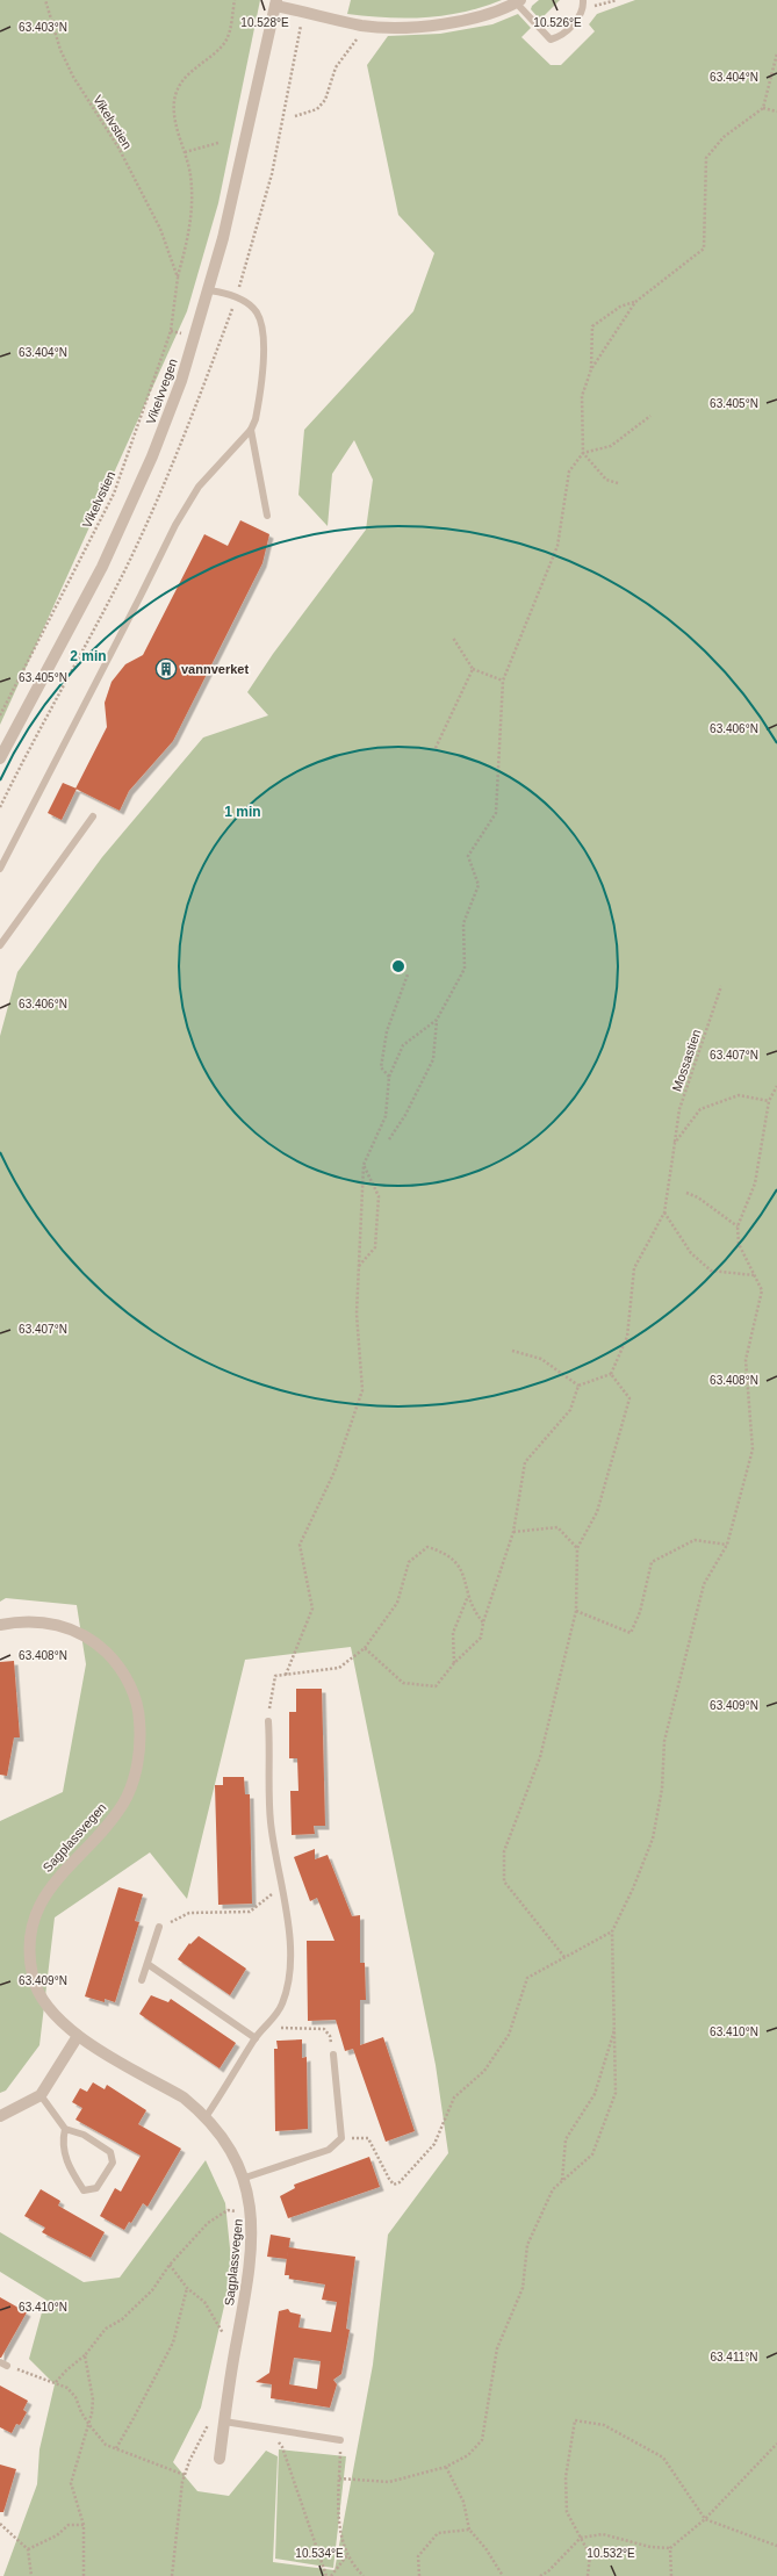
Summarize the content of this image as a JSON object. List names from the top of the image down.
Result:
{
  "streets": {
    "street": ["Vikelvvegen", "Sagplassvegen"],
    "path": ["Vikelvstien", "Mossastien"]
  },
  "places": {
    "building": ["vannverket"]
  },
  "coordinates": [
    "10.528°E",
    "10.526°E",
    "63.403°N",
    "63.404°N",
    "63.405°N",
    "63.406°N",
    "63.407°N",
    "63.408°N",
    "63.409°N",
    "63.410°N",
    "63.411°N",
    "10.534°E",
    "10.532°E"
  ],
  "rings": ["2 min", "1 min"]
}
